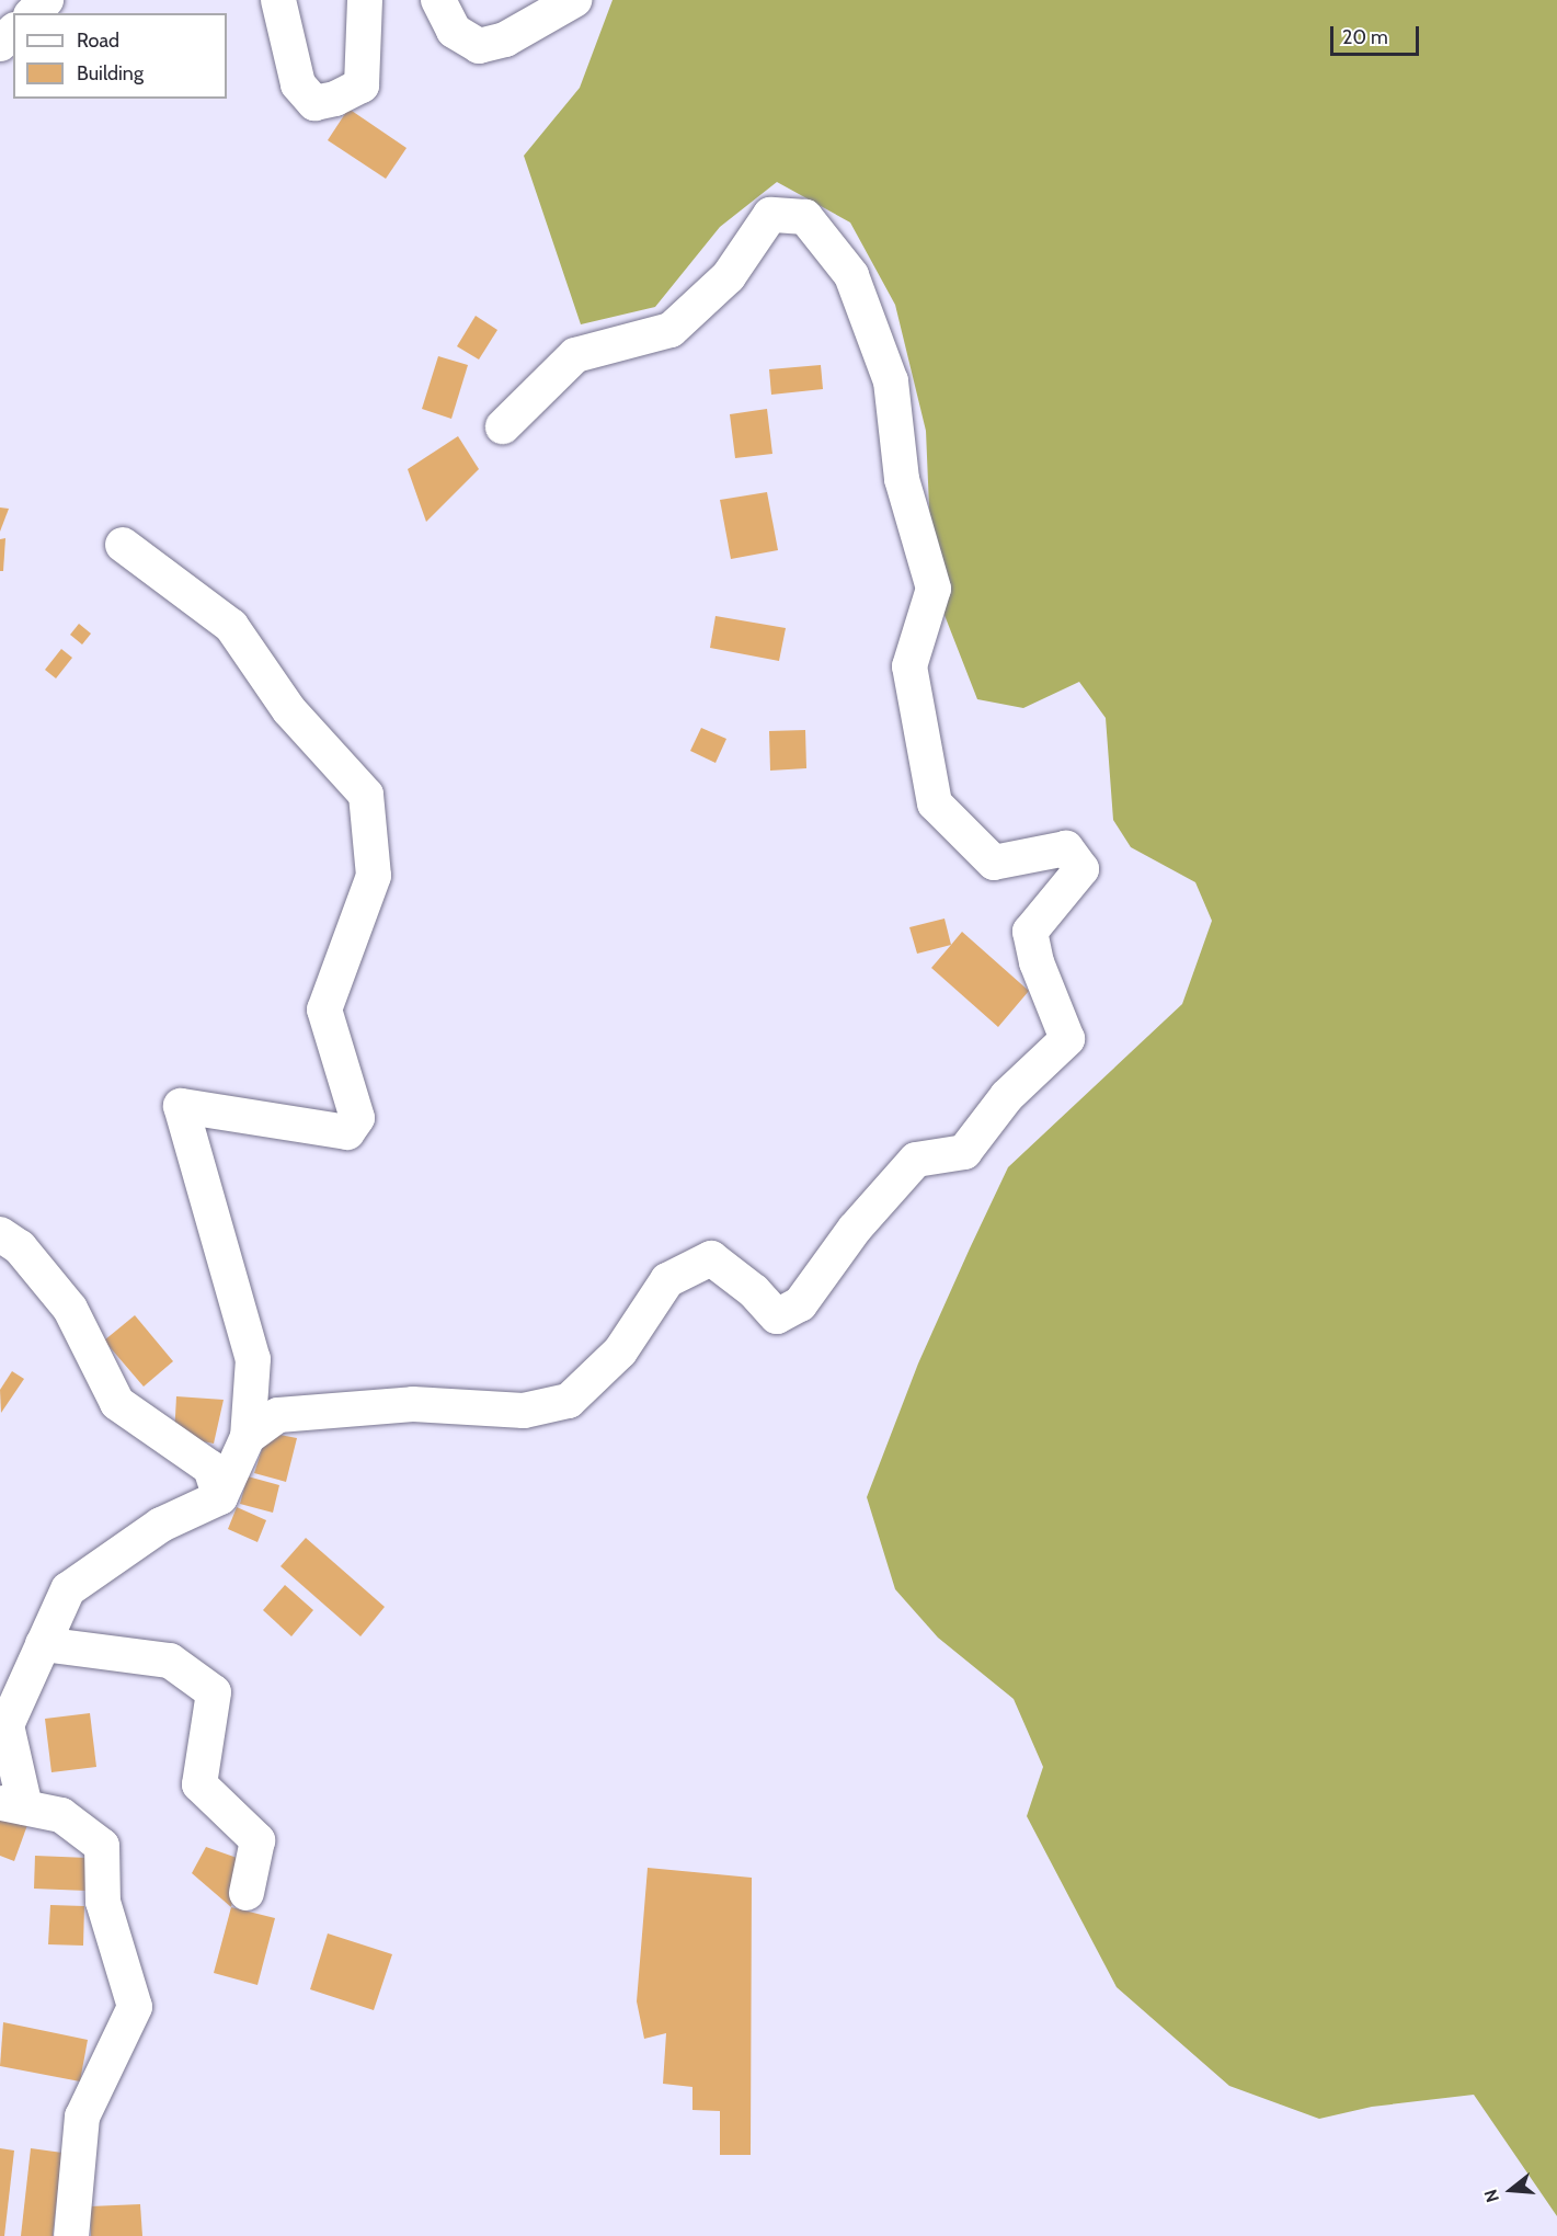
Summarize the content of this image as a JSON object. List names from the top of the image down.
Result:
{
  "legend": ["Road", "Building"],
  "scale_bar": "20 m",
  "north": "left"
}
